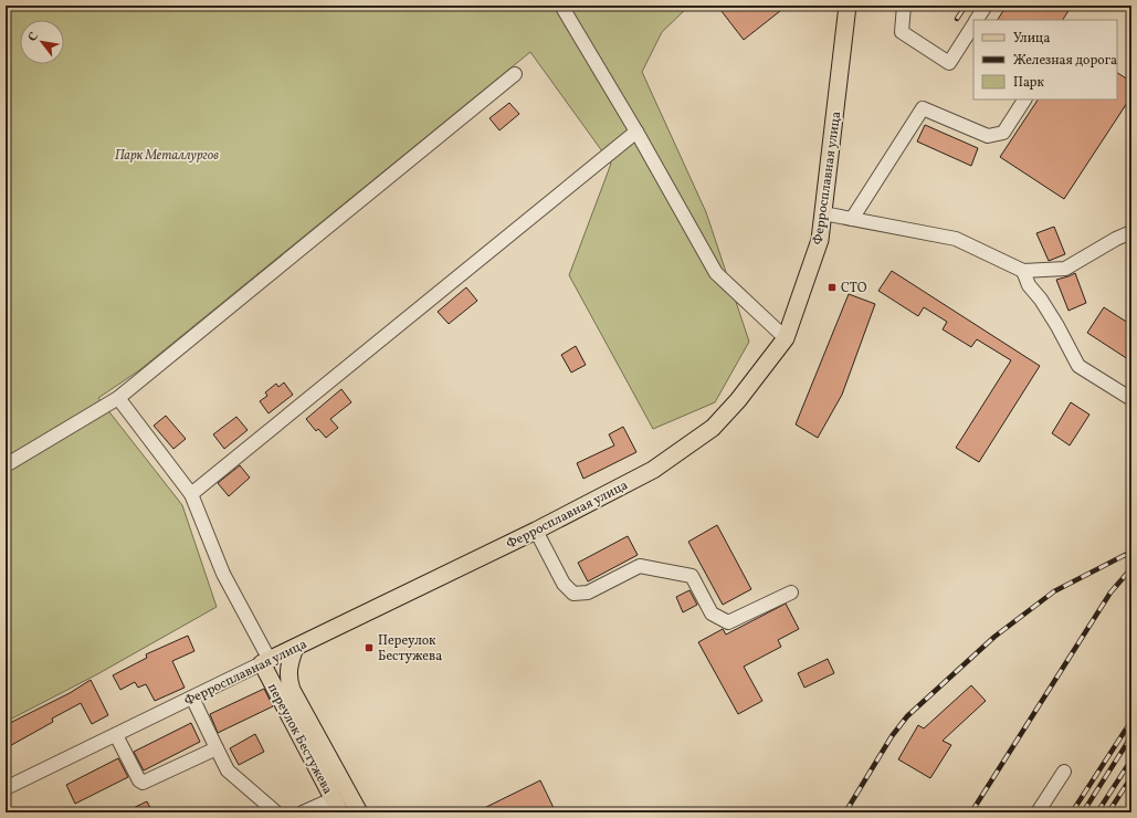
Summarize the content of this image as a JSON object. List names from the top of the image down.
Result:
{
  "streets": {
    "main road": ["Ферросплавная улица", "переулок Бестужева"]
  },
  "crossings": [
    ["Ферросплавная улица", "переулок Бестужева"]
  ],
  "parks": ["Парк Металлургов"],
  "places": {
    "transit": ["СТО", "Переулок Бестужева"]
  },
  "legend": ["Улица", "Железная дорога", "Парк"],
  "north": "top left"
}
